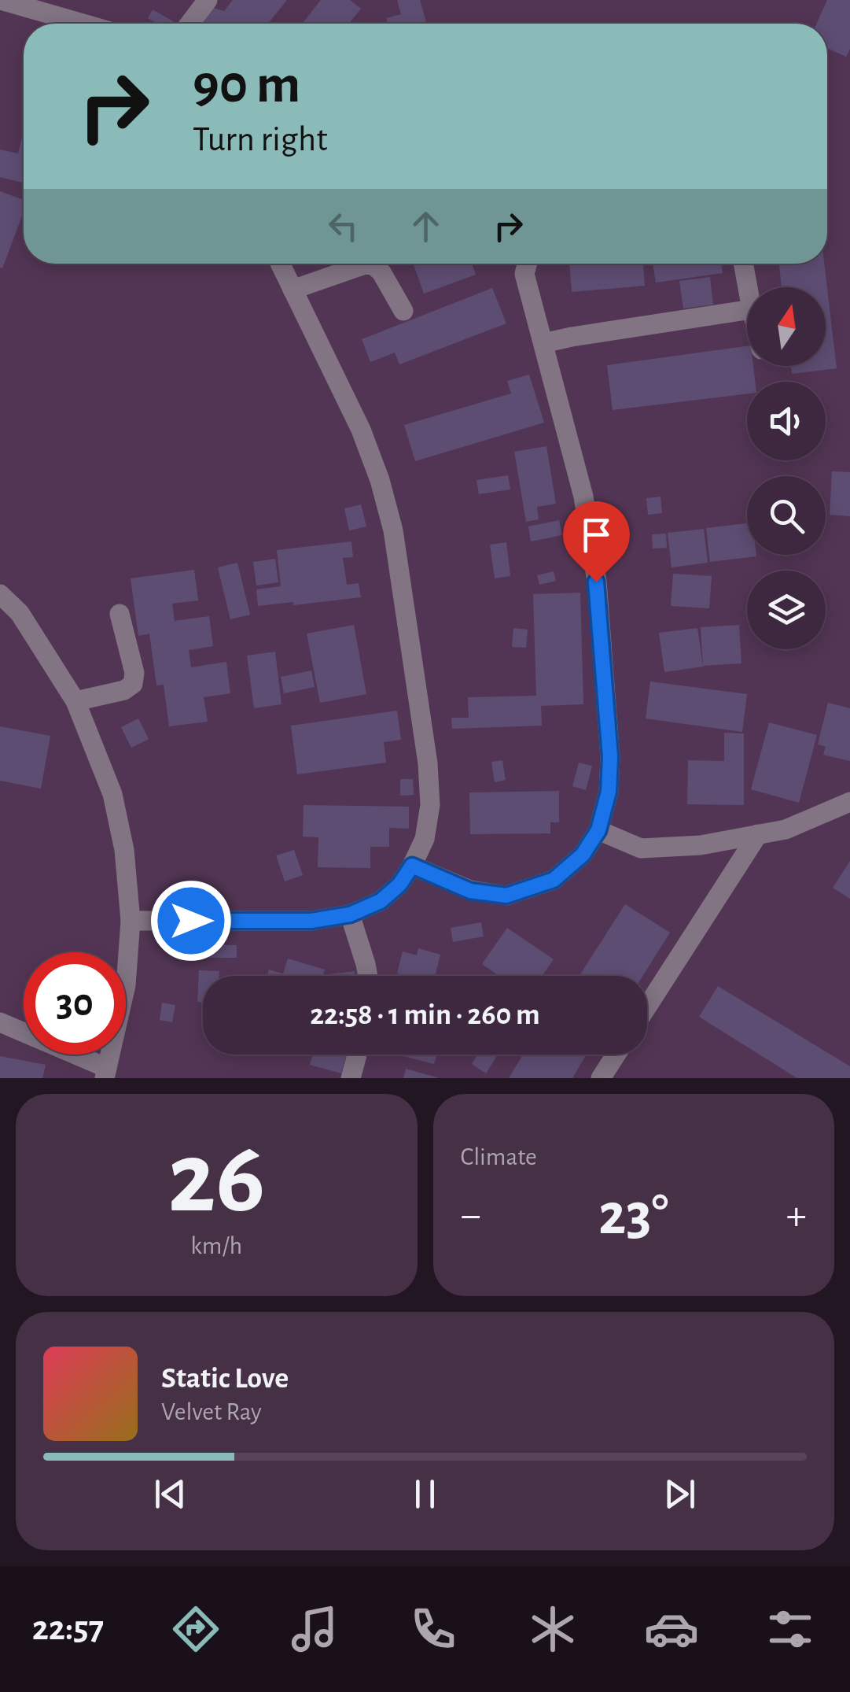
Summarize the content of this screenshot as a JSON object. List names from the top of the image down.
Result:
{
  "north": "top",
  "page": {
    "turn": ["90 m", "Turn right"],
    "limit": "30",
    "trip": "22:58 · 1 min · 260 m",
    "tile": [
      ["26", "km/h"],
      "Climate"
    ],
    "heat": ["−", "23°", "+"],
    "song": ["Static Love", "Velvet Ray"],
    "tabs": "22:57"
  }
}
